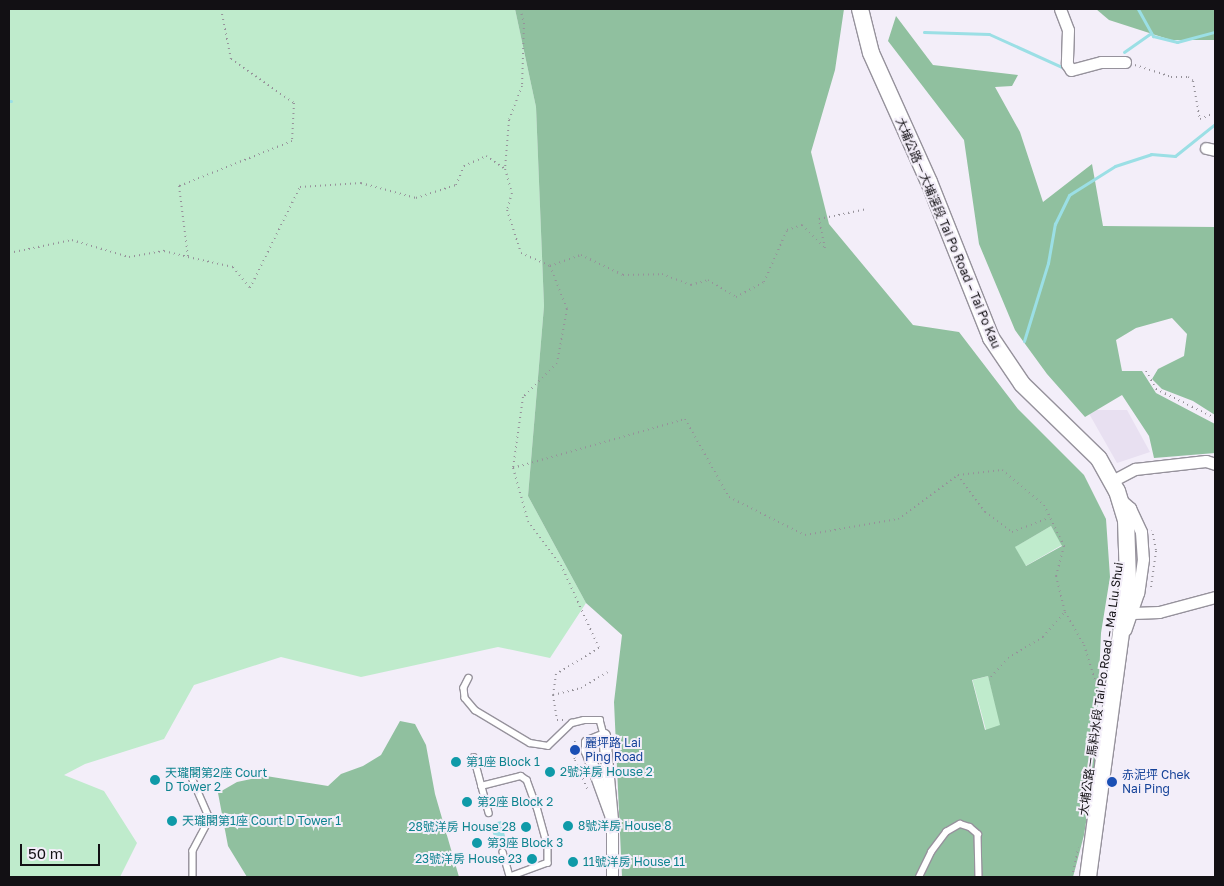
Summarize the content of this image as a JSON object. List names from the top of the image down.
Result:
{
  "streets": {
    "main road": ["大埔公路－大埔滘段 Tai Po Road – Tai Po Kau", "大埔公路－馬料水段 Tai Po Road – Ma Liu Shui"]
  },
  "crossings": [
    ["大埔公路－大埔滘段 Tai Po Road – Tai Po Kau", "大埔公路－馬料水段 Tai Po Road – Ma Liu Shui"]
  ],
  "places": [
    "麗坪路 Lai Ping Road",
    "第1座 Block 1",
    "2號洋房 House 2",
    "天瓏閣第2座 Court D Tower 2",
    "赤泥坪 Chek Nai Ping",
    "第2座 Block 2",
    "天瓏閣第1座 Court D Tower 1",
    "8號洋房 House 8",
    "28號洋房 House 28",
    "第3座 Block 3",
    "23號洋房 House 23",
    "11號洋房 House 11"
  ],
  "scale_bar": "50 m"
}
